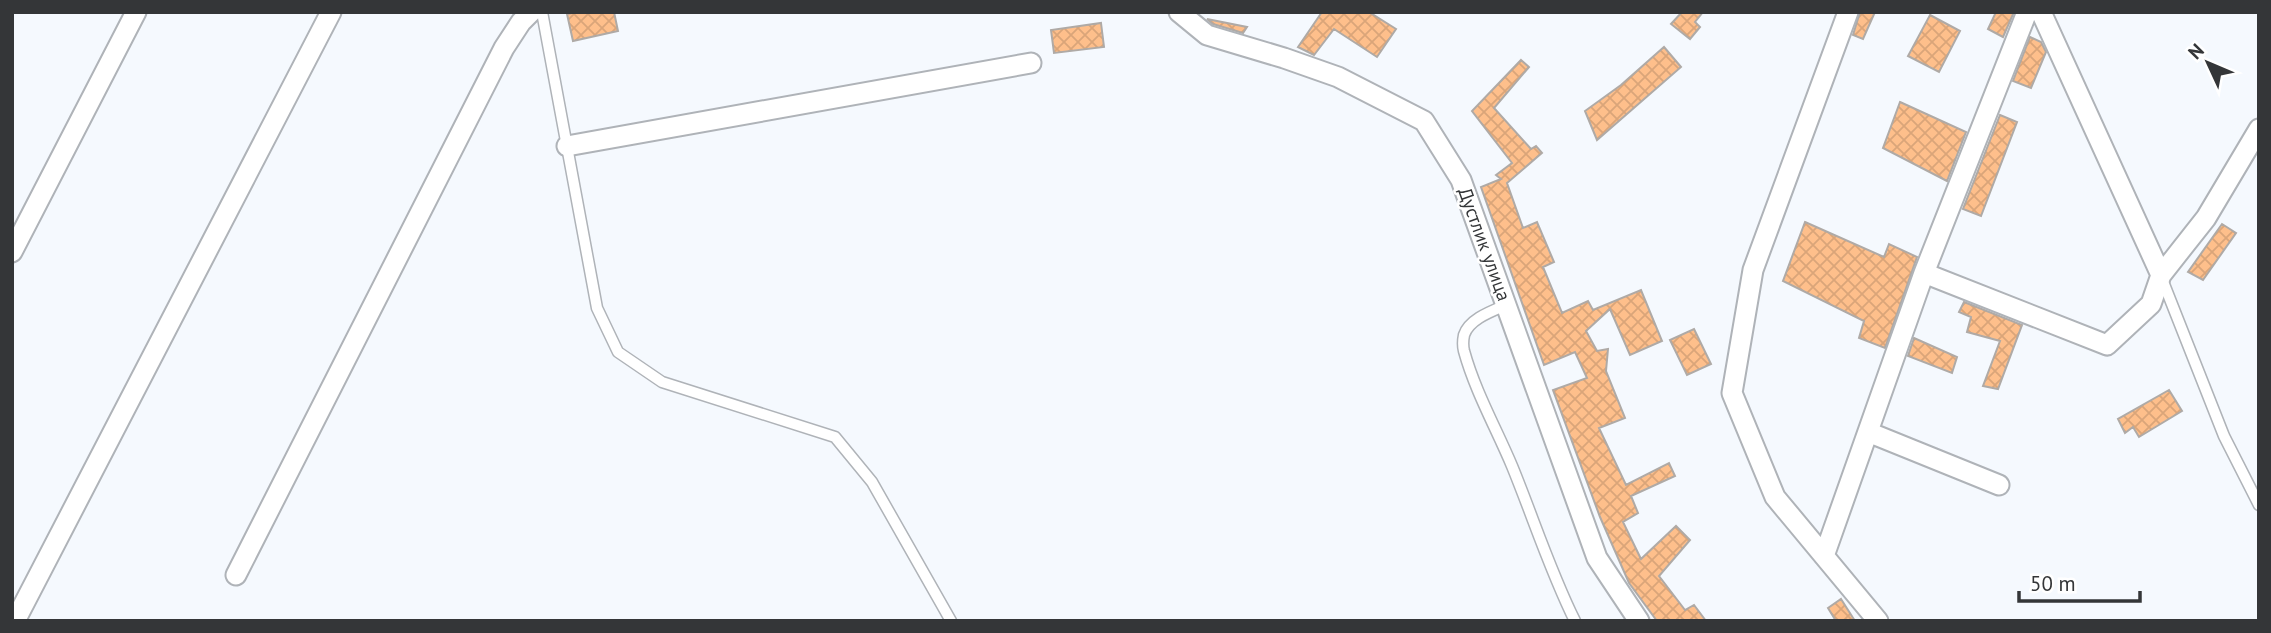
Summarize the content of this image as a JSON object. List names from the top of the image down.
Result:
{
  "streets": {
    "street": ["Дустлик улица"]
  },
  "scale_bar": "50 m",
  "north": "top left"
}
